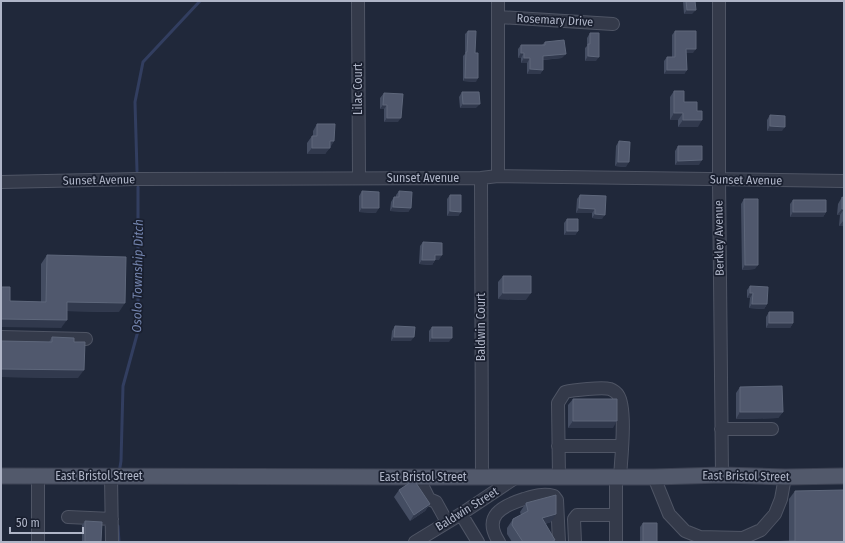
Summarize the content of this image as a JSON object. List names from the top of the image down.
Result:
{
  "streets": {
    "main road": ["East Bristol Street"],
    "street": [
      "Rosemary Drive",
      "Lilac Court",
      "Sunset Avenue",
      "Berkley Avenue",
      "Baldwin Court",
      "Baldwin Street"
    ]
  },
  "crossings": [
    ["Lilac Court", "Sunset Avenue"],
    ["Sunset Avenue", "Berkley Avenue"],
    ["Sunset Avenue", "Baldwin Court"],
    ["Berkley Avenue", "East Bristol Street"],
    ["Baldwin Court", "East Bristol Street"],
    ["East Bristol Street", "Baldwin Street"]
  ],
  "water": ["Osolo Township Ditch"],
  "scale_bar": "50 m"
}
